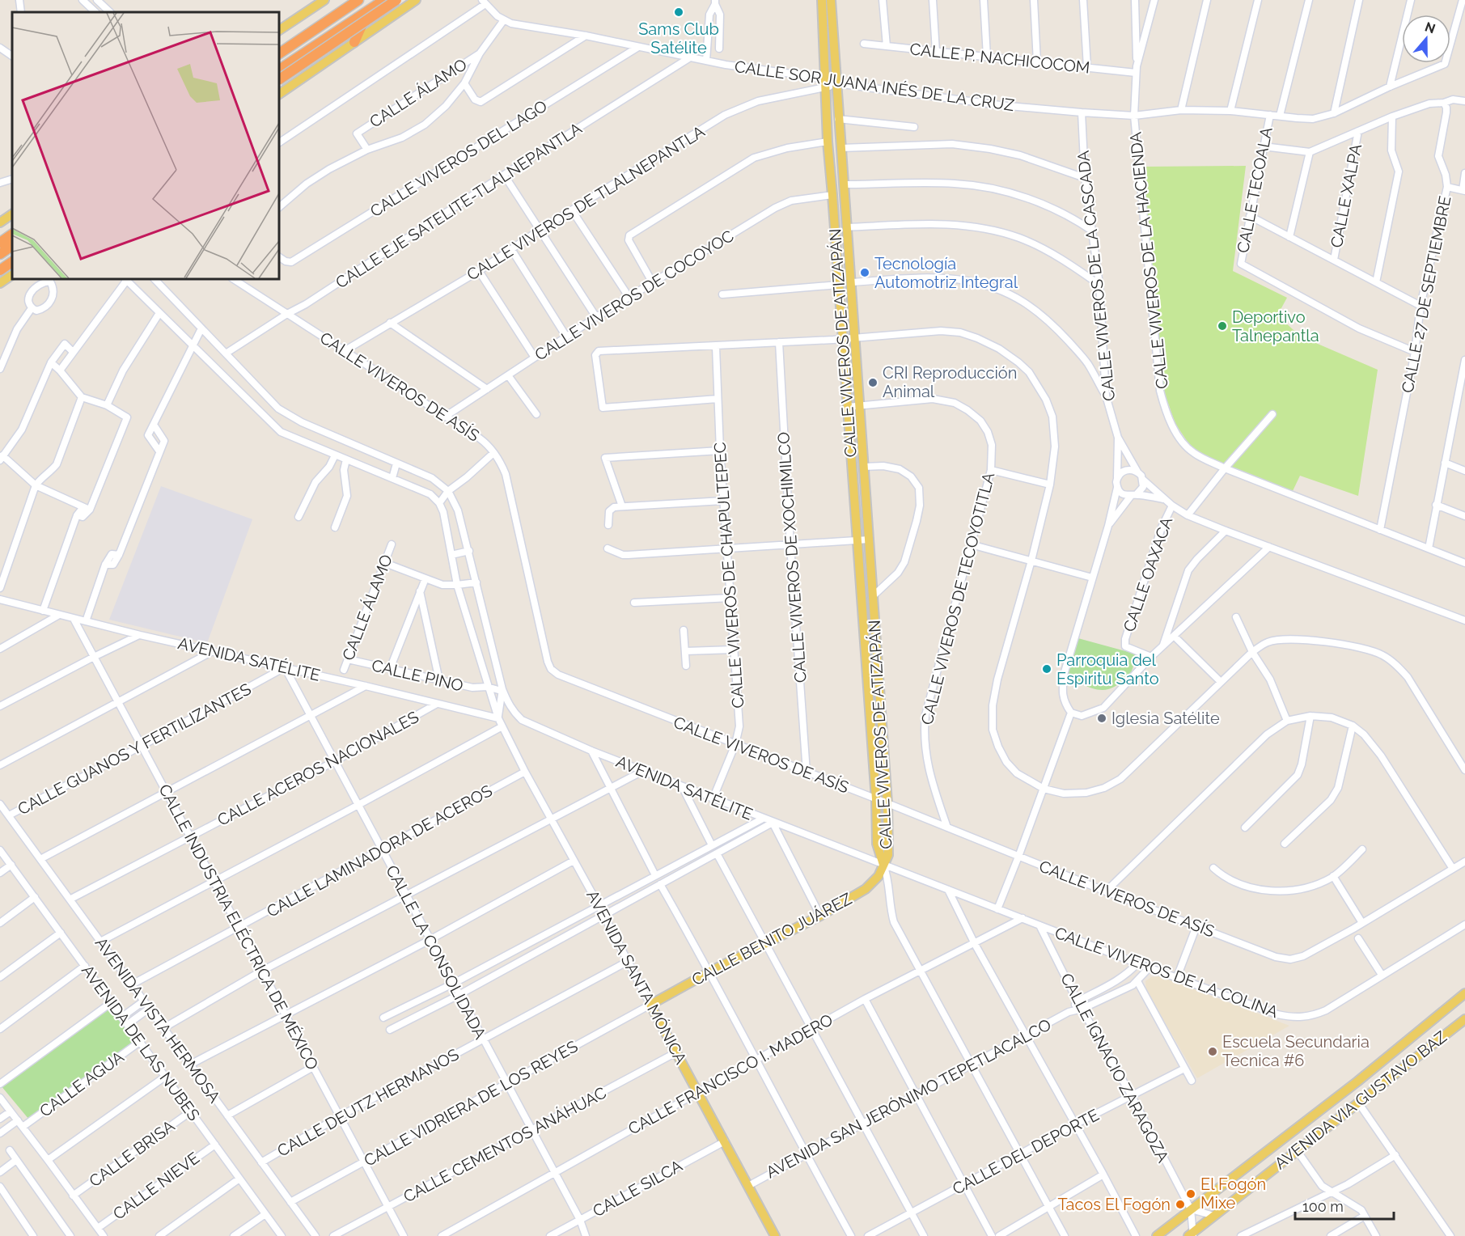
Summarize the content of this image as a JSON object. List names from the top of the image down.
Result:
{
  "streets": {
    "main road": [
      "CALLE VIVEROS DE ATIZAPÁN",
      "CALLE BENITO JUÁREZ",
      "AVENIDA SANTA MÓNICA",
      "AVENIDA VIA GUSTAVO BAZ"
    ],
    "street": [
      "CALLE P. NACHICOCOM",
      "CALLE SOR JUANA INÉS DE LA CRUZ",
      "CALLE ÁLAMO",
      "CALLE VIVEROS DEL LAGO",
      "CALLE TECOALA",
      "CALLE XALPA",
      "CALLE VIVEROS DE TLALNEPANTLA",
      "CALLE EJE SATELITE-TLALNEPANTLA",
      "CALLE VIVEROS DE LA HACIENDA",
      "CALLE VIVEROS DE LA CASCADA",
      "CALLE 27 DE SEPTIEMBRE",
      "CALLE VIVEROS DE COCOYOC",
      "CALLE VIVEROS DE ASÍS",
      "CALLE VIVEROS DE XOCHIMILCO",
      "CALLE OAXACA",
      "CALLE VIVEROS DE CHAPULTEPEC",
      "CALLE VIVEROS DE TECOYOTITLA",
      "AVENIDA SATÉLITE",
      "CALLE PINO",
      "CALLE GUANOS Y FERTILIZANTES",
      "CALLE ACEROS NACIONALES",
      "CALLE LAMINADORA DE ACEROS",
      "CALLE INDUSTRIA ELÉCTRICA DE MÉXICO",
      "CALLE LA CONSOLIDADA",
      "CALLE VIVEROS DE LA COLINA",
      "AVENIDA VISTA HERMOSA",
      "AVENIDA DE LAS NUBES",
      "CALLE IGNACIO ZARAGOZA",
      "CALLE FRANCISCO I. MADERO",
      "CALLE AGUA",
      "AVENIDA SAN JERÓNIMO TEPETLACALCO",
      "CALLE DEUTZ HERMANOS",
      "CALLE VIDRIERA DE LOS REYES",
      "CALLE CEMENTOS ANÁHUAC",
      "CALLE DEL DEPORTE",
      "CALLE BRISA",
      "CALLE NIEVE",
      "CALLE SILCA"
    ]
  },
  "crossings": [
    ["CALLE P. NACHICOCOM", "CALLE VIVEROS DE LA HACIENDA"],
    ["CALLE SOR JUANA INÉS DE LA CRUZ", "CALLE VIVEROS DEL LAGO"],
    ["CALLE SOR JUANA INÉS DE LA CRUZ", "CALLE TECOALA"],
    ["CALLE SOR JUANA INÉS DE LA CRUZ", "CALLE VIVEROS DE TLALNEPANTLA"],
    ["CALLE SOR JUANA INÉS DE LA CRUZ", "CALLE EJE SATELITE-TLALNEPANTLA"],
    ["CALLE SOR JUANA INÉS DE LA CRUZ", "CALLE VIVEROS DE LA HACIENDA"],
    ["CALLE SOR JUANA INÉS DE LA CRUZ", "CALLE VIVEROS DE LA CASCADA"],
    ["CALLE SOR JUANA INÉS DE LA CRUZ", "CALLE VIVEROS DE ATIZAPÁN"],
    ["CALLE ÁLAMO", "CALLE PINO"],
    ["CALLE TECOALA", "CALLE 27 DE SEPTIEMBRE"],
    ["CALLE VIVEROS DE TLALNEPANTLA", "CALLE VIVEROS DE ATIZAPÁN"],
    ["CALLE VIVEROS DE TLALNEPANTLA", "CALLE VIVEROS DE ASÍS"],
    ["CALLE EJE SATELITE-TLALNEPANTLA", "CALLE VIVEROS DE ASÍS"],
    ["CALLE VIVEROS DE LA HACIENDA", "CALLE 27 DE SEPTIEMBRE"],
    ["CALLE VIVEROS DE COCOYOC", "CALLE VIVEROS DE ATIZAPÁN"],
    ["CALLE VIVEROS DE COCOYOC", "CALLE VIVEROS DE ASÍS"],
    ["CALLE VIVEROS DE ATIZAPÁN", "CALLE VIVEROS DE ASÍS"],
    ["CALLE VIVEROS DE ATIZAPÁN", "CALLE VIVEROS DE TECOYOTITLA"],
    ["CALLE VIVEROS DE ATIZAPÁN", "AVENIDA SATÉLITE"],
    ["CALLE VIVEROS DE ATIZAPÁN", "CALLE BENITO JUÁREZ"],
    ["CALLE VIVEROS DE ATIZAPÁN", "CALLE VIVEROS DE LA COLINA"],
    ["CALLE VIVEROS DE ASÍS", "CALLE VIVEROS DE XOCHIMILCO"],
    ["CALLE VIVEROS DE ASÍS", "CALLE VIVEROS DE CHAPULTEPEC"],
    ["CALLE VIVEROS DE ASÍS", "CALLE VIVEROS DE TECOYOTITLA"],
    ["CALLE VIVEROS DE CHAPULTEPEC", "AVENIDA SATÉLITE"],
    ["AVENIDA SATÉLITE", "CALLE PINO"],
    ["AVENIDA SATÉLITE", "CALLE GUANOS Y FERTILIZANTES"],
    ["AVENIDA SATÉLITE", "CALLE ACEROS NACIONALES"],
    ["AVENIDA SATÉLITE", "CALLE INDUSTRIA ELÉCTRICA DE MÉXICO"],
    ["AVENIDA SATÉLITE", "CALLE BENITO JUÁREZ"],
    ["AVENIDA SATÉLITE", "CALLE LA CONSOLIDADA"],
    ["AVENIDA SATÉLITE", "CALLE VIVEROS DE LA COLINA"],
    ["AVENIDA SATÉLITE", "AVENIDA SANTA MÓNICA"],
    ["CALLE GUANOS Y FERTILIZANTES", "CALLE INDUSTRIA ELÉCTRICA DE MÉXICO"],
    ["CALLE GUANOS Y FERTILIZANTES", "CALLE LA CONSOLIDADA"],
    ["CALLE GUANOS Y FERTILIZANTES", "AVENIDA VISTA HERMOSA"],
    ["CALLE ACEROS NACIONALES", "CALLE INDUSTRIA ELÉCTRICA DE MÉXICO"],
    ["CALLE ACEROS NACIONALES", "CALLE LA CONSOLIDADA"],
    ["CALLE ACEROS NACIONALES", "AVENIDA VISTA HERMOSA"],
    ["CALLE LAMINADORA DE ACEROS", "CALLE INDUSTRIA ELÉCTRICA DE MÉXICO"],
    ["CALLE LAMINADORA DE ACEROS", "CALLE LA CONSOLIDADA"],
    ["CALLE LAMINADORA DE ACEROS", "AVENIDA SANTA MÓNICA"],
    ["CALLE LAMINADORA DE ACEROS", "AVENIDA VISTA HERMOSA"],
    ["CALLE INDUSTRIA ELÉCTRICA DE MÉXICO", "CALLE DEUTZ HERMANOS"],
    ["CALLE INDUSTRIA ELÉCTRICA DE MÉXICO", "CALLE VIDRIERA DE LOS REYES"],
    ["CALLE INDUSTRIA ELÉCTRICA DE MÉXICO", "CALLE CEMENTOS ANÁHUAC"],
    ["CALLE BENITO JUÁREZ", "CALLE VIVEROS DE LA COLINA"],
    ["CALLE BENITO JUÁREZ", "AVENIDA SANTA MÓNICA"],
    ["CALLE BENITO JUÁREZ", "CALLE VIDRIERA DE LOS REYES"],
    ["CALLE LA CONSOLIDADA", "CALLE FRANCISCO I. MADERO"],
    ["CALLE LA CONSOLIDADA", "CALLE DEUTZ HERMANOS"],
    ["CALLE LA CONSOLIDADA", "CALLE VIDRIERA DE LOS REYES"],
    ["CALLE LA CONSOLIDADA", "CALLE CEMENTOS ANÁHUAC"],
    ["CALLE LA CONSOLIDADA", "CALLE SILCA"],
    ["CALLE VIVEROS DE LA COLINA", "CALLE IGNACIO ZARAGOZA"],
    ["CALLE VIVEROS DE LA COLINA", "CALLE FRANCISCO I. MADERO"],
    ["CALLE VIVEROS DE LA COLINA", "AVENIDA SAN JERÓNIMO TEPETLACALCO"],
    ["AVENIDA SANTA MÓNICA", "CALLE FRANCISCO I. MADERO"],
    ["AVENIDA SANTA MÓNICA", "AVENIDA SAN JERÓNIMO TEPETLACALCO"],
    ["AVENIDA SANTA MÓNICA", "CALLE DEUTZ HERMANOS"],
    ["AVENIDA SANTA MÓNICA", "CALLE VIDRIERA DE LOS REYES"],
    ["AVENIDA SANTA MÓNICA", "CALLE CEMENTOS ANÁHUAC"],
    ["AVENIDA SANTA MÓNICA", "CALLE SILCA"],
    ["AVENIDA VISTA HERMOSA", "CALLE DEUTZ HERMANOS"],
    ["AVENIDA VISTA HERMOSA", "CALLE VIDRIERA DE LOS REYES"],
    ["AVENIDA DE LAS NUBES", "CALLE AGUA"],
    ["AVENIDA DE LAS NUBES", "CALLE BRISA"],
    ["AVENIDA DE LAS NUBES", "CALLE NIEVE"],
    ["CALLE IGNACIO ZARAGOZA", "AVENIDA SAN JERÓNIMO TEPETLACALCO"],
    ["CALLE IGNACIO ZARAGOZA", "AVENIDA VIA GUSTAVO BAZ"],
    ["CALLE IGNACIO ZARAGOZA", "CALLE DEL DEPORTE"]
  ],
  "places": [
    "Sams Club Satélite",
    "Tecnología Automotriz Integral",
    "Deportivo Talnepantla",
    "CRI Reproducción Animal",
    "Parroquia del Espiritu Santo",
    "Iglesia Satélite",
    "Escuela Secundaria Tecnica #6",
    "El Fogón Mixe",
    "Tacos El Fogón"
  ],
  "scale_bar": "100 m",
  "north": "top"
}
